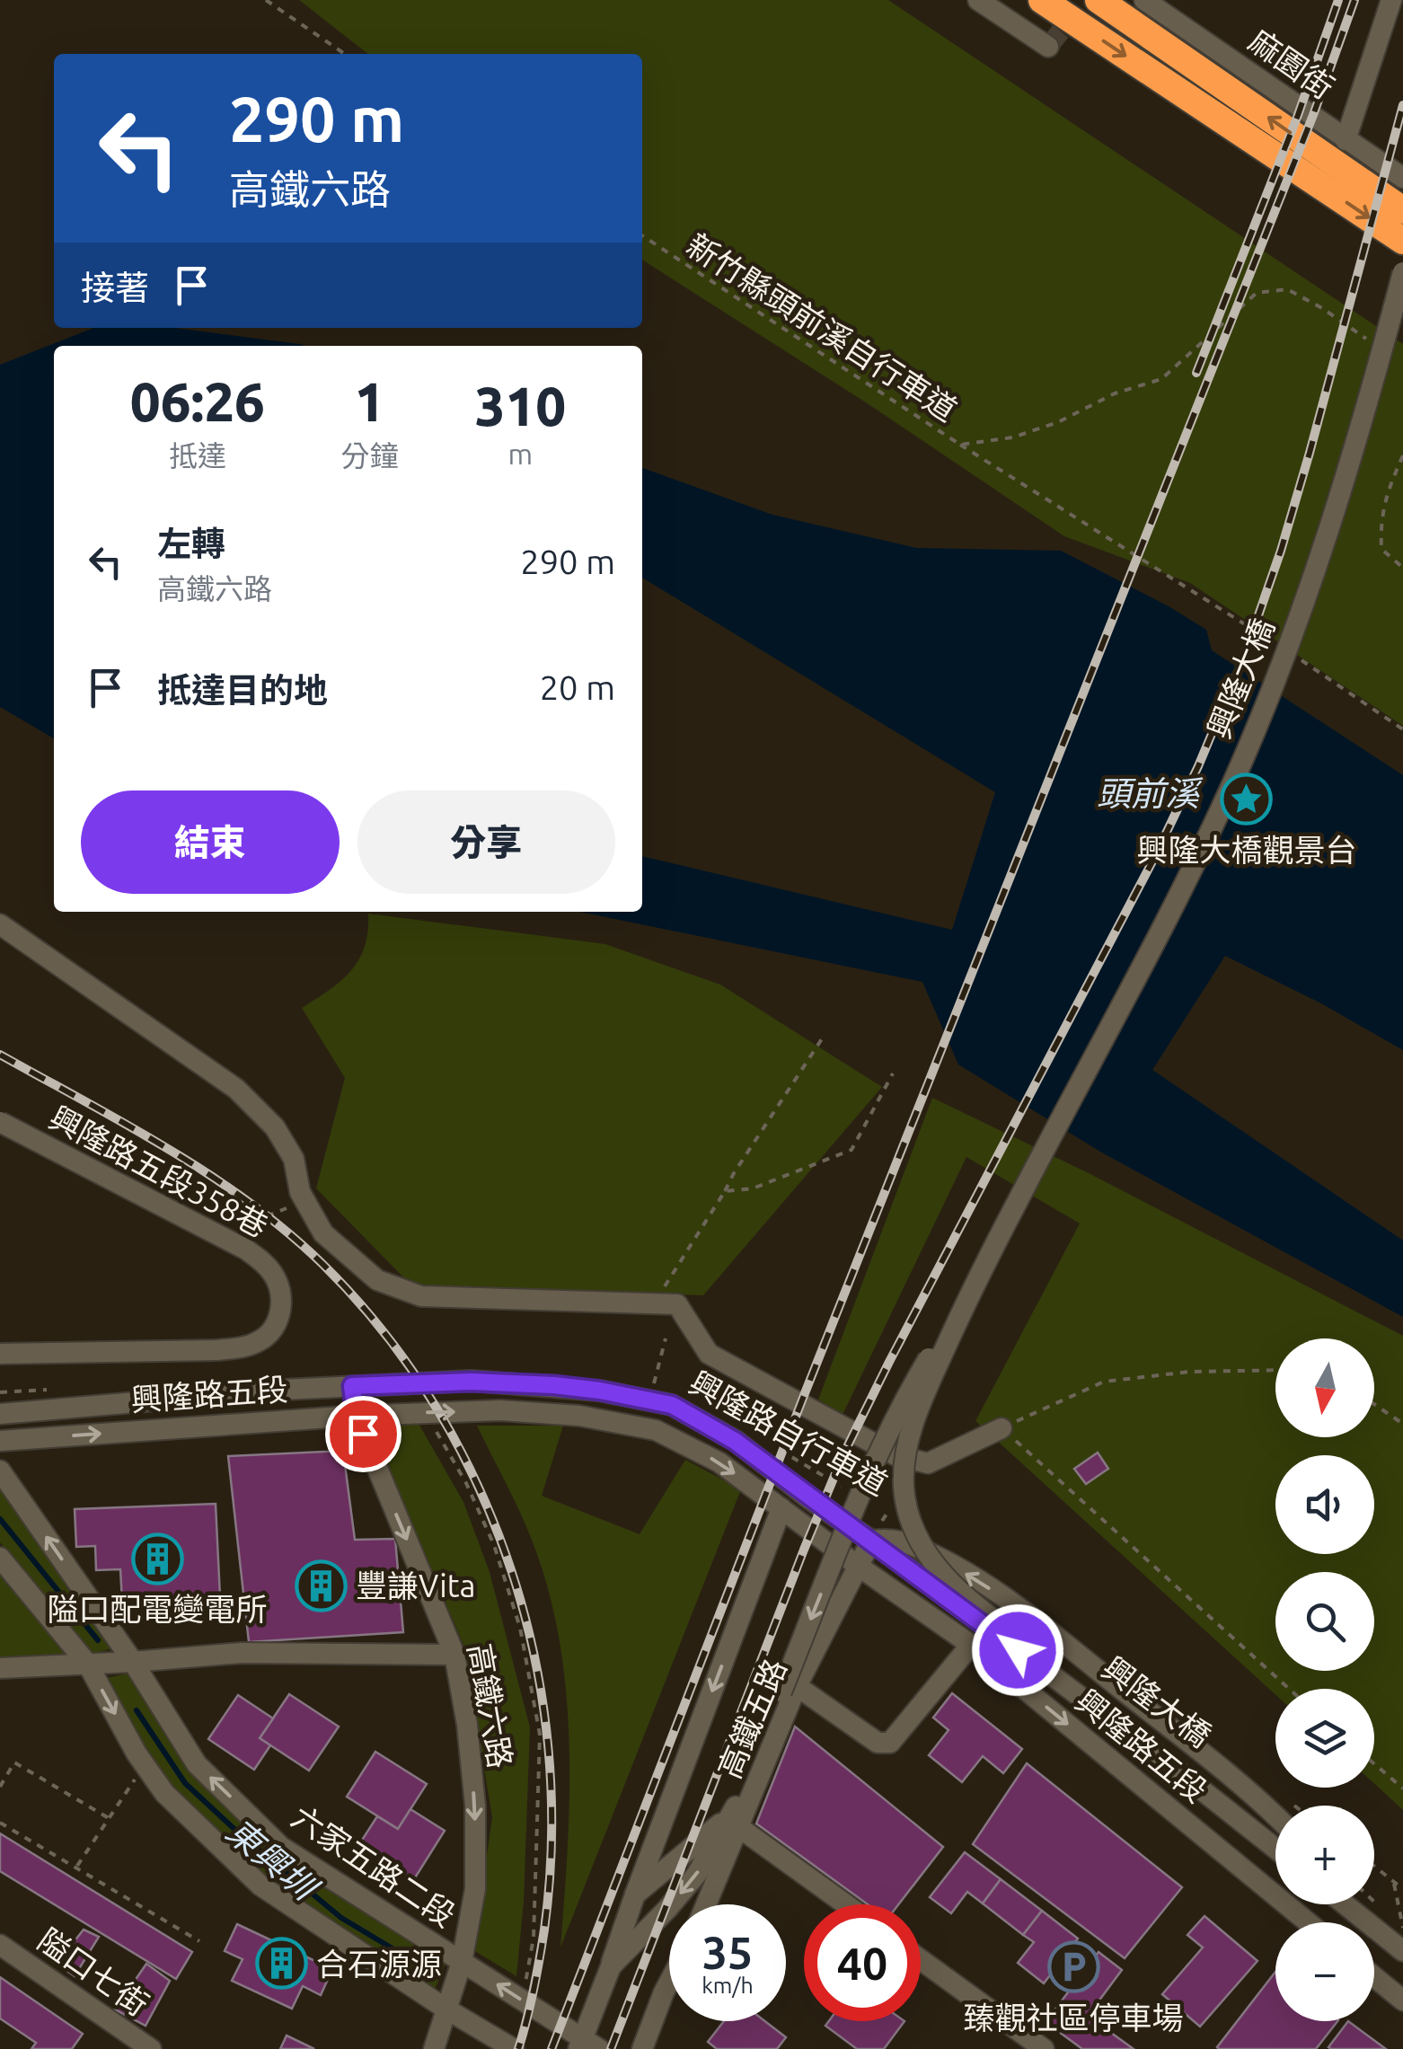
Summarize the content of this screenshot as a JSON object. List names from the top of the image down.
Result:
{
  "streets": {
    "street": [
      "麻園街",
      "興隆大橋",
      "興隆路五段358巷",
      "興隆路五段",
      "高鐵六路",
      "高鐵五路",
      "六家五路二段",
      "隘口七街"
    ],
    "path": ["新竹縣頭前溪自行車道", "興隆路自行車道"]
  },
  "crossings": [
    ["興隆大橋", "高鐵五路"],
    ["興隆路五段", "高鐵六路"],
    ["興隆路五段", "高鐵五路"],
    ["高鐵六路", "六家五路二段"],
    ["高鐵五路", "六家五路二段"]
  ],
  "one_way": ["高鐵六路"],
  "water": ["頭前溪", "東興圳"],
  "places": {
    "place": ["興隆大橋觀景台"],
    "building": ["隘口配電變電所", "豐謙Vita", "合石源源"],
    "parking": ["臻觀社區停車場"]
  },
  "north": "bottom",
  "page": {
    "turn": ["290 m", "高鐵六路"],
    "then": "接著",
    "eta": [
      "06:26",
      "抵達",
      "1",
      "分鐘",
      "310",
      "m"
    ],
    "list": [
      {
        "name": "左轉",
        "note": "高鐵六路",
        "value": "290 m"
      },
      {
        "name": "抵達目的地",
        "value": "20 m"
      }
    ],
    "buttons": ["結束", "分享"],
    "map_buttons": ["+", "−"],
    "speed": "35 km/h",
    "limit": "40"
  }
}
